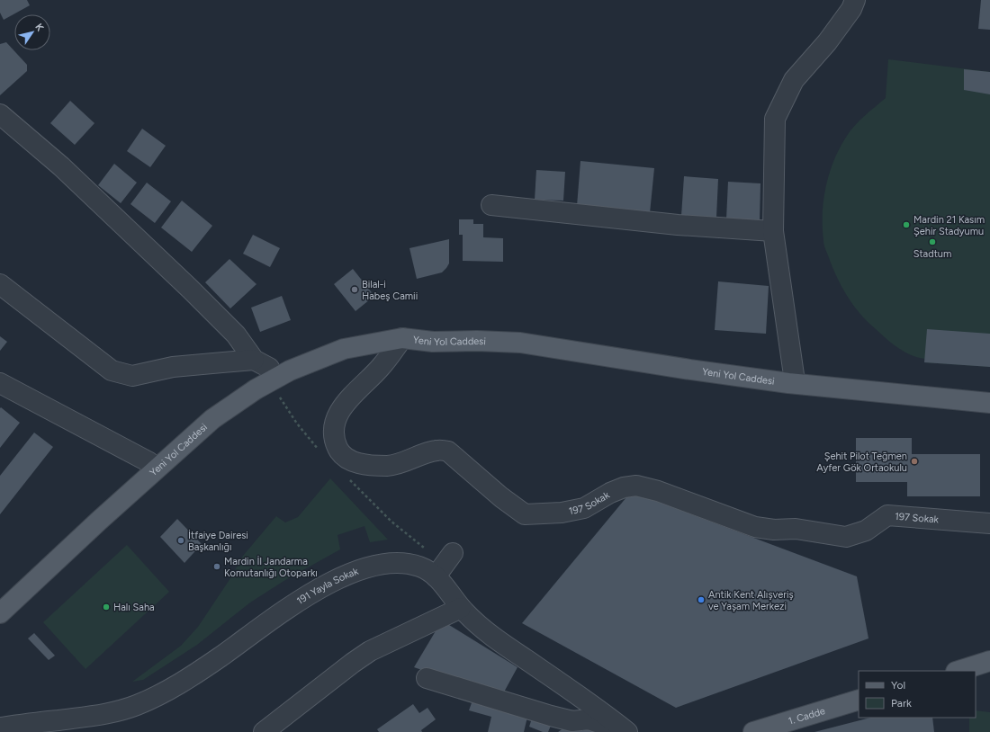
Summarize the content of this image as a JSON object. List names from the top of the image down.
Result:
{
  "streets": {
    "main road": ["Yeni Yol Caddesi", "1. Cadde"],
    "street": ["197 Sokak", "191 Yayla Sokak"]
  },
  "crossings": [
    ["Yeni Yol Caddesi", "197 Sokak"]
  ],
  "places": [
    "Mardin 21 Kasım Şehir Stadyumu",
    "Stadtum",
    "Bilal-i Habeş Camii",
    "Şehit Pilot Teğmen Ayfer Gök Ortaokulu",
    "İtfaiye Dairesi Başkanlığı",
    "Mardin İl Jandarma Komutanlığı Otoparkı",
    "Antik Kent Alışveriş ve Yaşam Merkezi",
    "Halı Saha"
  ],
  "legend": ["Yol", "Park"],
  "north": "top right"
}
